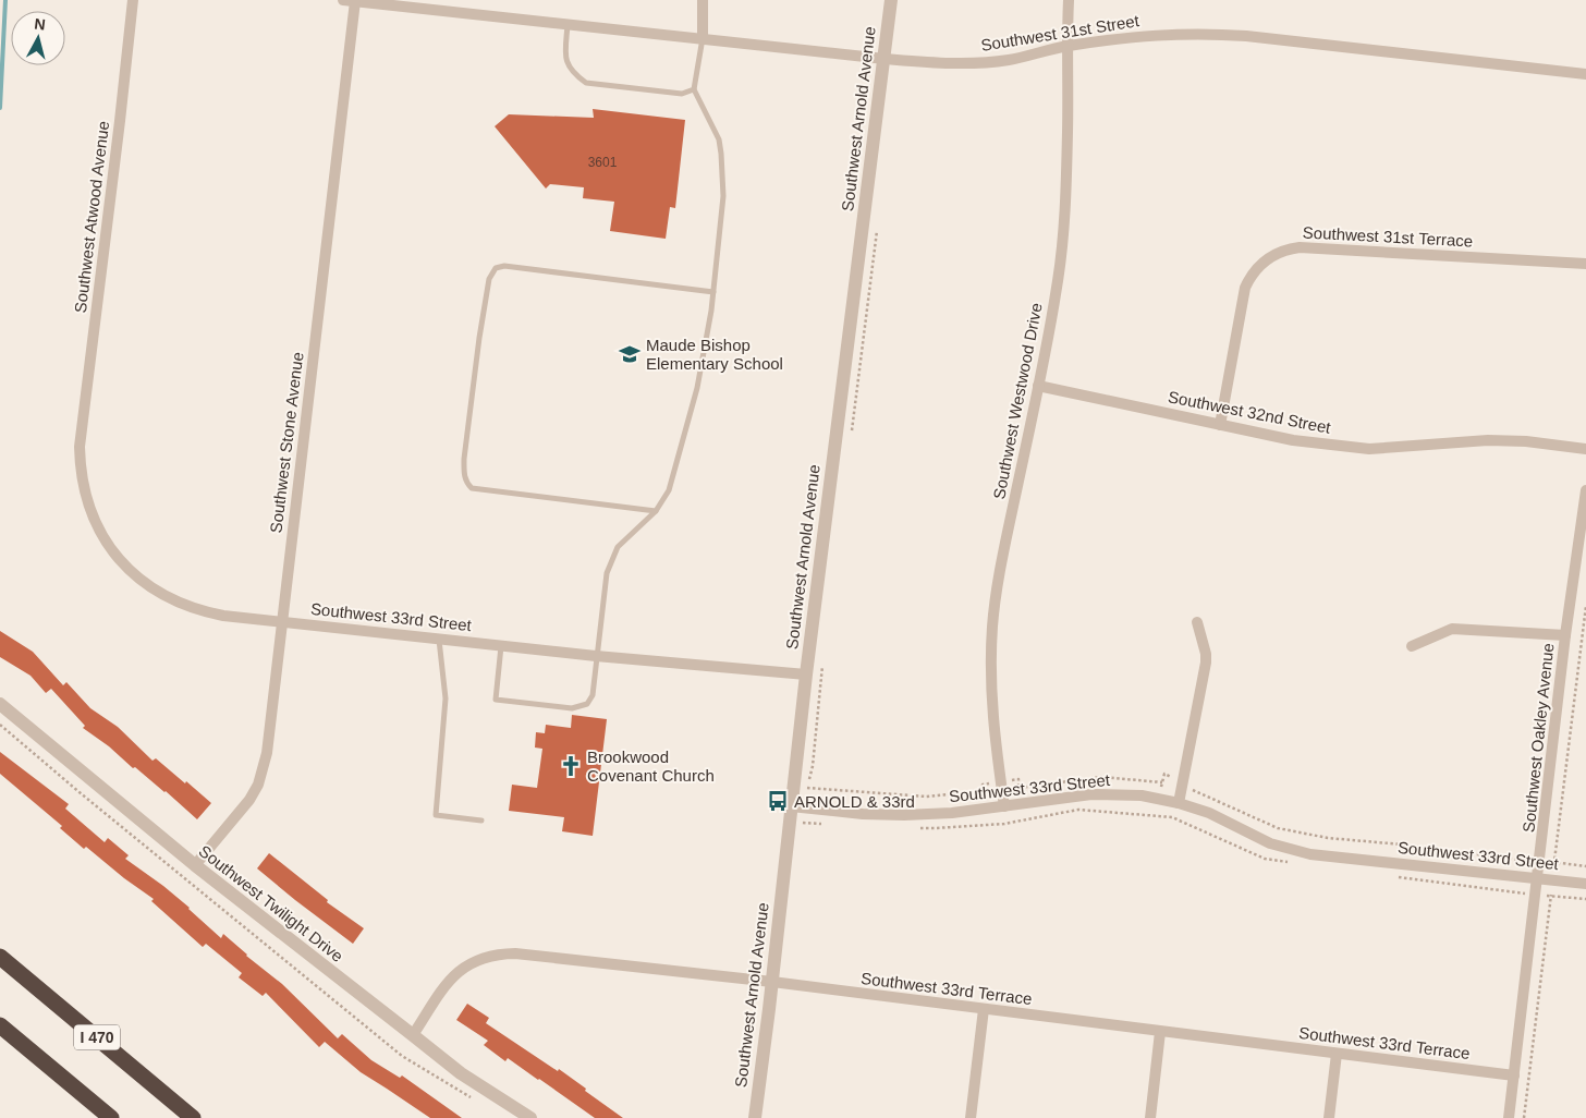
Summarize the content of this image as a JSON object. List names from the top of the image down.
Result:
{
  "streets": {
    "highway": ["I 470"],
    "street": [
      "Southwest 31st Street",
      "Southwest Arnold Avenue",
      "Southwest Atwood Avenue",
      "Southwest 31st Terrace",
      "Southwest Westwood Drive",
      "Southwest 32nd Street",
      "Southwest Stone Avenue",
      "Southwest 33rd Street",
      "Southwest Oakley Avenue",
      "Southwest Twilight Drive",
      "Southwest 33rd Terrace"
    ]
  },
  "crossings": [
    ["Southwest 31st Street", "Southwest Arnold Avenue"],
    ["Southwest 31st Street", "Southwest Westwood Drive"],
    ["Southwest 31st Street", "Southwest Stone Avenue"],
    ["Southwest Arnold Avenue", "Southwest 33rd Street"],
    ["Southwest Arnold Avenue", "Southwest 33rd Terrace"],
    ["Southwest Atwood Avenue", "Southwest 33rd Street"],
    ["Southwest 31st Terrace", "Southwest 32nd Street"],
    ["Southwest Westwood Drive", "Southwest 32nd Street"],
    ["Southwest Westwood Drive", "Southwest 33rd Street"],
    ["Southwest Stone Avenue", "Southwest 33rd Street"],
    ["Southwest Stone Avenue", "Southwest Twilight Drive"],
    ["Southwest 33rd Street", "Southwest Oakley Avenue"],
    ["Southwest Oakley Avenue", "Southwest 33rd Terrace"],
    ["Southwest Twilight Drive", "Southwest 33rd Terrace"]
  ],
  "places": {
    "school or university": ["Maude Bishop Elementary School"],
    "church": ["Brookwood Covenant Church"],
    "bus stop": ["ARNOLD & 33rd"]
  },
  "house_numbers": ["3601"],
  "north": "top"
}
